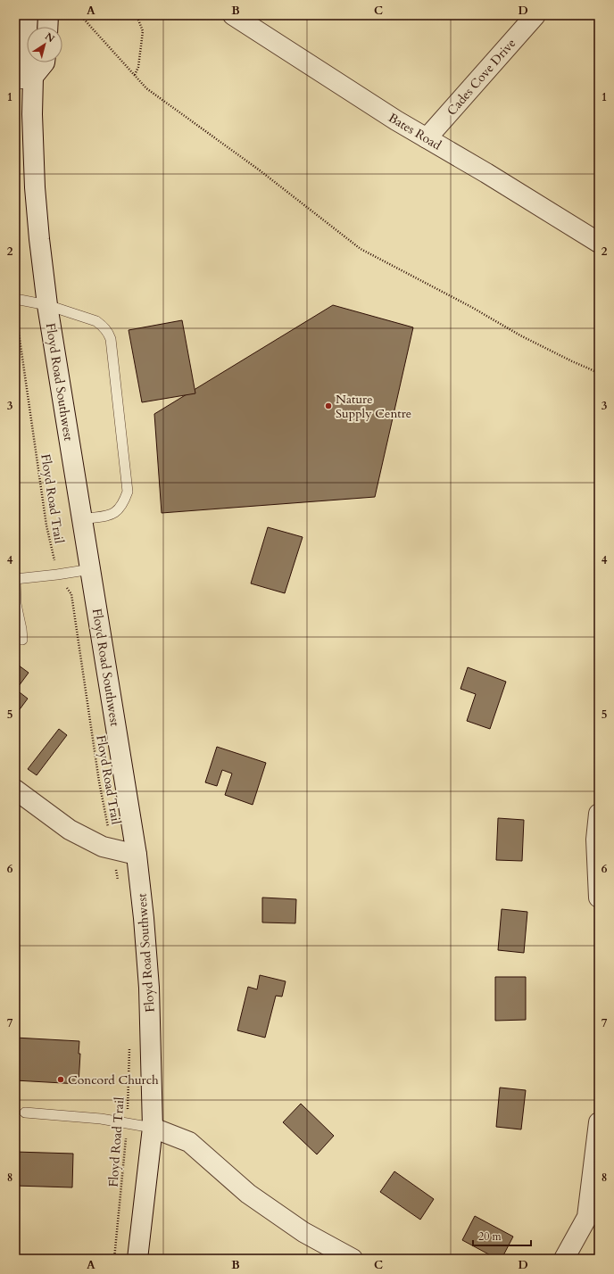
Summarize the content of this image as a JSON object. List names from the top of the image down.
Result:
{
  "streets": {
    "main road": ["Cades Cove Drive", "Bates Road", "Floyd Road Southwest"],
    "path": ["Floyd Road Trail"]
  },
  "crossings": [
    ["Cades Cove Drive", "Bates Road"]
  ],
  "places": ["Nature Supply Centre", "Concord Church"],
  "scale_bar": "20 m",
  "north": "top right",
  "grid": {
    "columns": [
      "A",
      "B",
      "C",
      "D"
    ],
    "rows": [
      "1",
      "2",
      "3",
      "4",
      "5",
      "6",
      "7",
      "8"
    ]
  }
}
